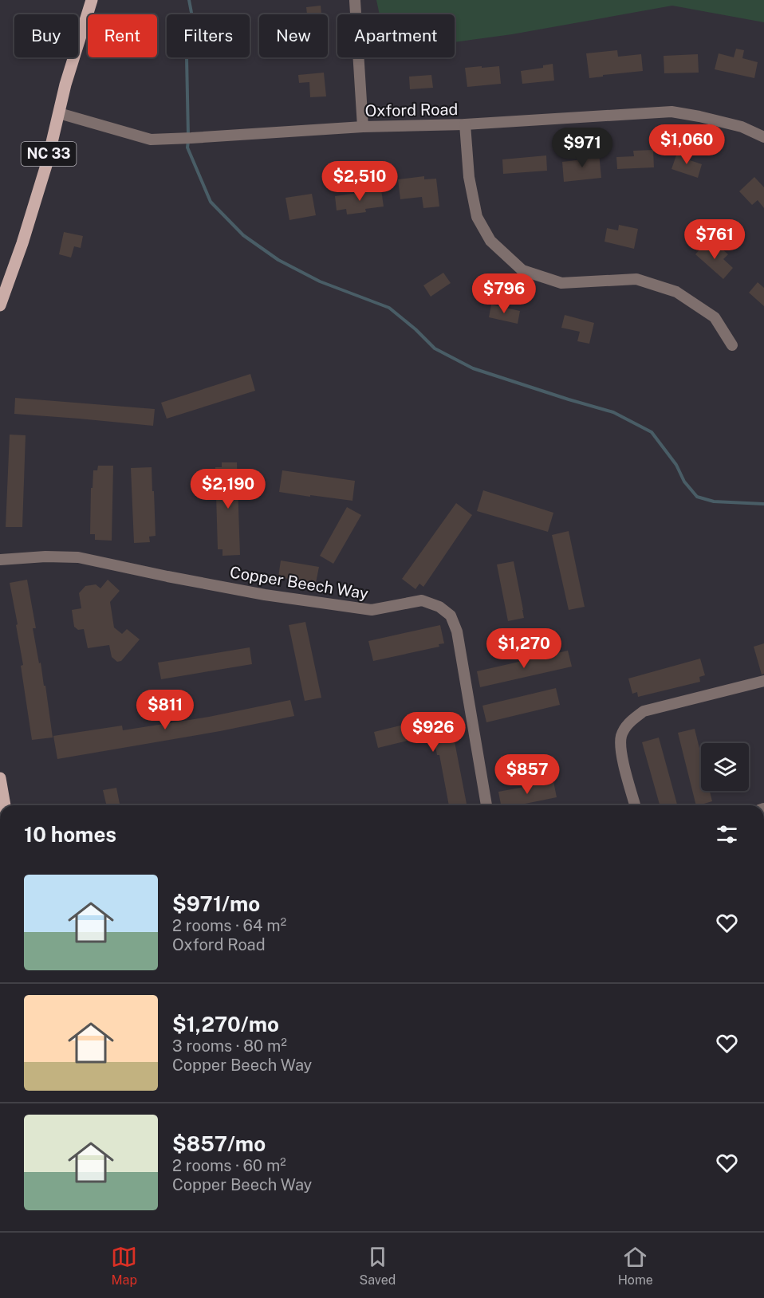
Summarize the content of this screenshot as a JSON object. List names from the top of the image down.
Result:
{
  "streets": {
    "main road": ["NC 33"],
    "street": ["Oxford Road", "Copper Beech Way"]
  },
  "crossings": [
    ["Oxford Road", "NC 33"]
  ],
  "page": {
    "chip": [
      "Buy",
      "Rent",
      "Filters",
      "New",
      "Apartment"
    ],
    "price": [
      "$1,060",
      "$971",
      "$2,510",
      "$761",
      "$796",
      "$2,190",
      "$1,270",
      "$811",
      "$926",
      "$857"
    ],
    "heading": "10 homes",
    "list": [
      {
        "name": "$971/mo",
        "note": "2 rooms · 64 m² · Oxford Road"
      },
      {
        "name": "$1,270/mo",
        "note": "3 rooms · 80 m² · Copper Beech Way"
      },
      {
        "name": "$857/mo",
        "note": "2 rooms · 60 m² · Copper Beech Way"
      }
    ],
    "tabs": ["Map", "Saved", "Home"]
  }
}
